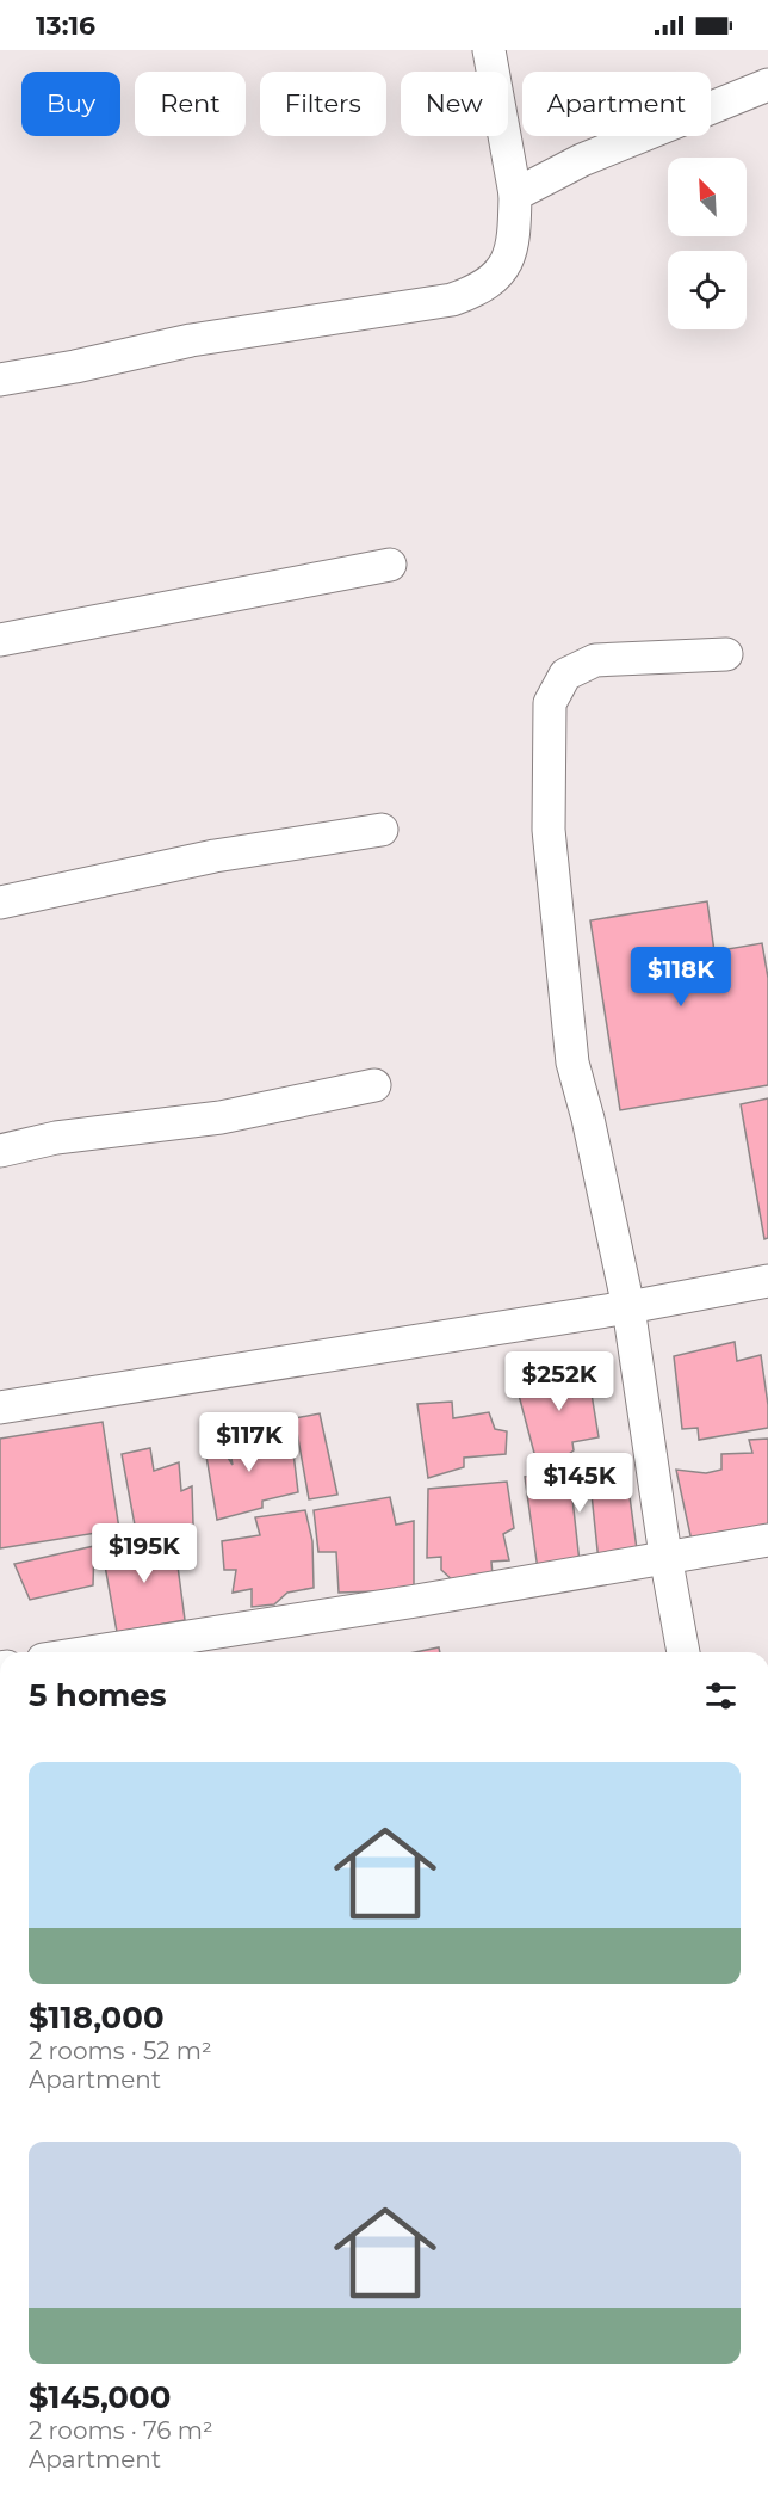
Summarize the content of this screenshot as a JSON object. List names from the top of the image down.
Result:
{
  "north": "top left",
  "page": {
    "status": "13:16",
    "chip": [
      "Buy",
      "Rent",
      "Filters",
      "New",
      "Apartment"
    ],
    "price": [
      "$118K",
      "$252K",
      "$117K",
      "$145K",
      "$195K"
    ],
    "heading": "5 homes",
    "list": [
      {
        "name": "$118,000",
        "note": "2 rooms · 52 m² · Apartment"
      },
      {
        "name": "$145,000",
        "note": "2 rooms · 76 m² · Apartment"
      }
    ]
  }
}
